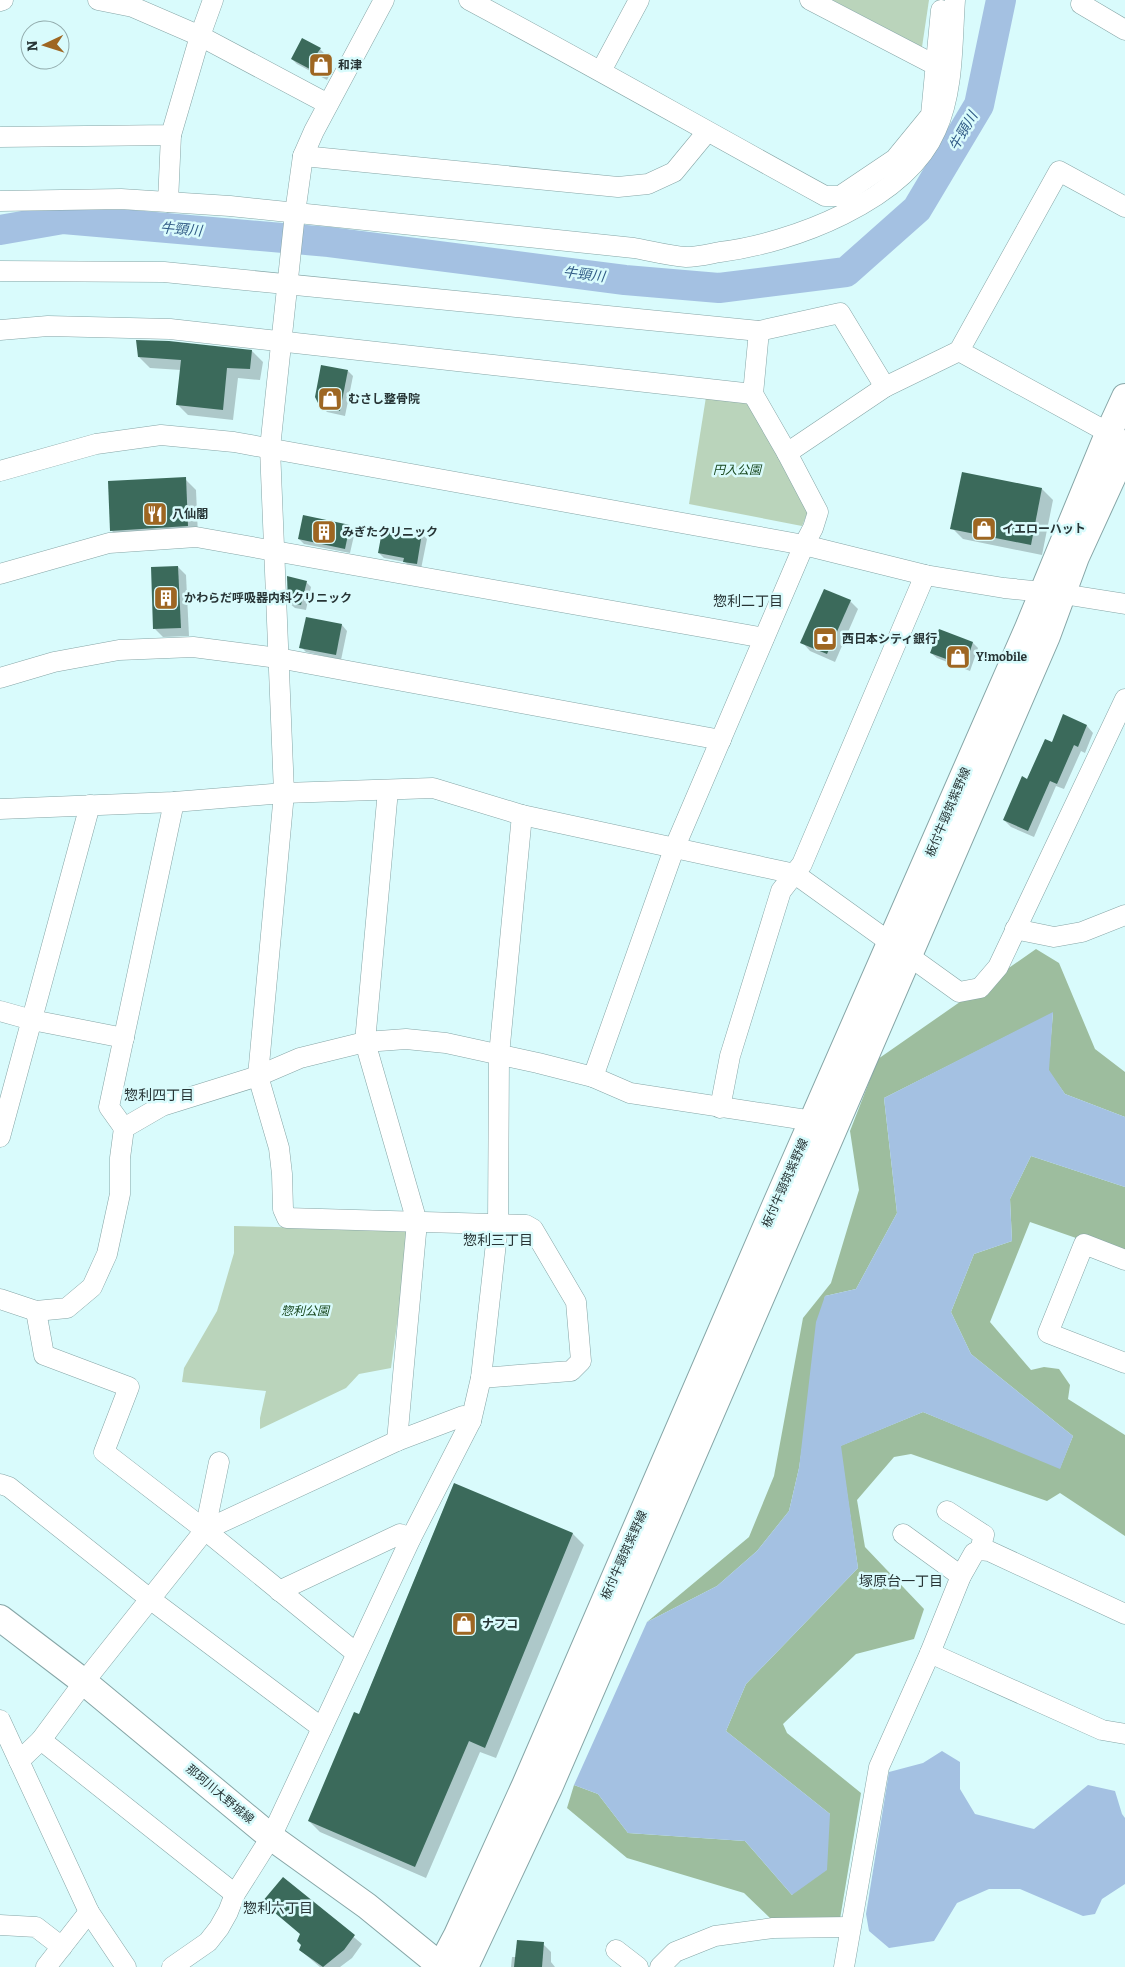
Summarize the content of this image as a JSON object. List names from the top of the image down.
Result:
{
  "streets": {
    "main road": ["板付牛頸筑紫野線", "那珂川大野城線"]
  },
  "crossings": [
    ["板付牛頸筑紫野線", "那珂川大野城線"]
  ],
  "districts": [
    "惣利二丁目",
    "惣利四丁目",
    "惣利三丁目",
    "塚原台一丁目",
    "惣利六丁目"
  ],
  "water": ["牛頸川"],
  "parks": ["円入公園", "惣利公園"],
  "places": {
    "shop": [
      "和津",
      "むさし整骨院",
      "イエローハット",
      "Y!mobile",
      "ナフコ"
    ],
    "restaurant": ["八仙閣"],
    "building": ["みぎたクリニック", "かわらだ呼吸器内科クリニック"],
    "bank": ["西日本シティ銀行"]
  },
  "north": "left"
}
